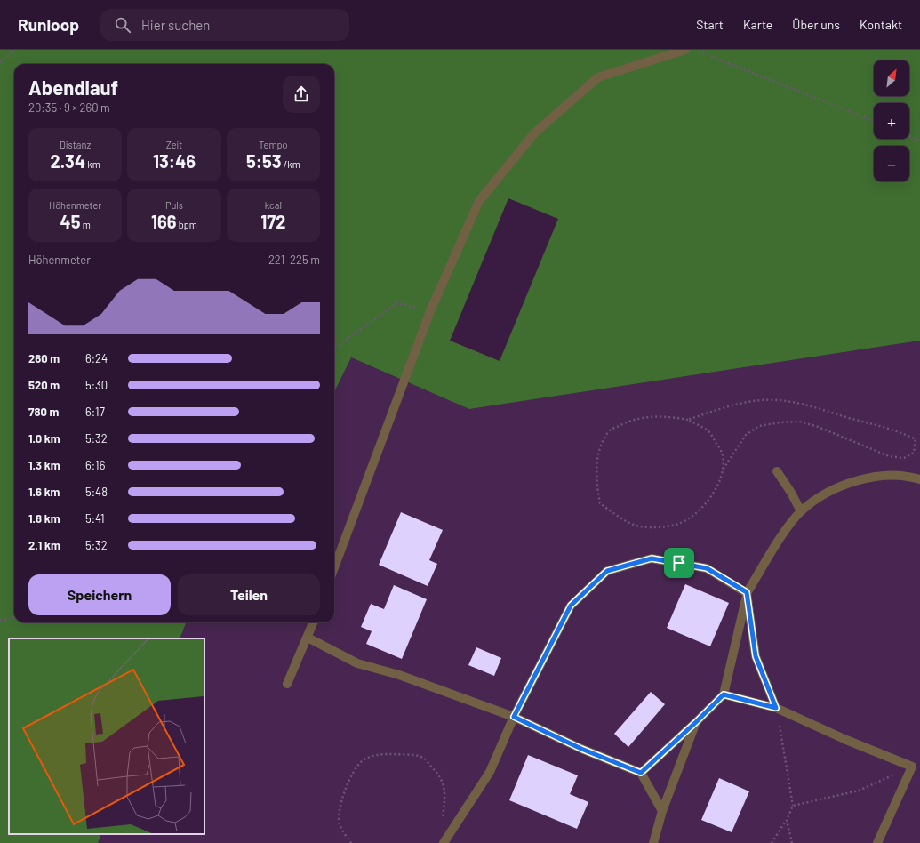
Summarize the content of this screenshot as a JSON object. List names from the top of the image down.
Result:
{
  "north": "top right",
  "page": {
    "header": "Runloop",
    "search": "Hier suchen",
    "nav": [
      "Start",
      "Karte",
      "Über uns",
      "Kontakt"
    ],
    "map_buttons": ["+", "−"],
    "heading": ["Abendlauf", "20:35 · 9 × 260 m"],
    "stats": [
      ["Distanz", "2.34 km"],
      ["Zeit", "13:46"],
      ["Tempo", "5:53 /km"],
      ["Höhenmeter", "45 m"],
      ["Puls", "166 bpm"],
      ["kcal", "172"]
    ],
    "chart": ["Höhenmeter", "221–225 m"],
    "list": [
      {
        "name": "260 m",
        "note": "6:24"
      },
      {
        "name": "520 m",
        "note": "5:30"
      },
      {
        "name": "780 m",
        "note": "6:17"
      },
      {
        "name": "1.0 km",
        "note": "5:32"
      },
      {
        "name": "1.3 km",
        "note": "6:16"
      },
      {
        "name": "1.6 km",
        "note": "5:48"
      },
      {
        "name": "1.8 km",
        "note": "5:41"
      },
      {
        "name": "2.1 km",
        "note": "5:32"
      }
    ],
    "buttons": ["Speichern", "Teilen"]
  }
}
